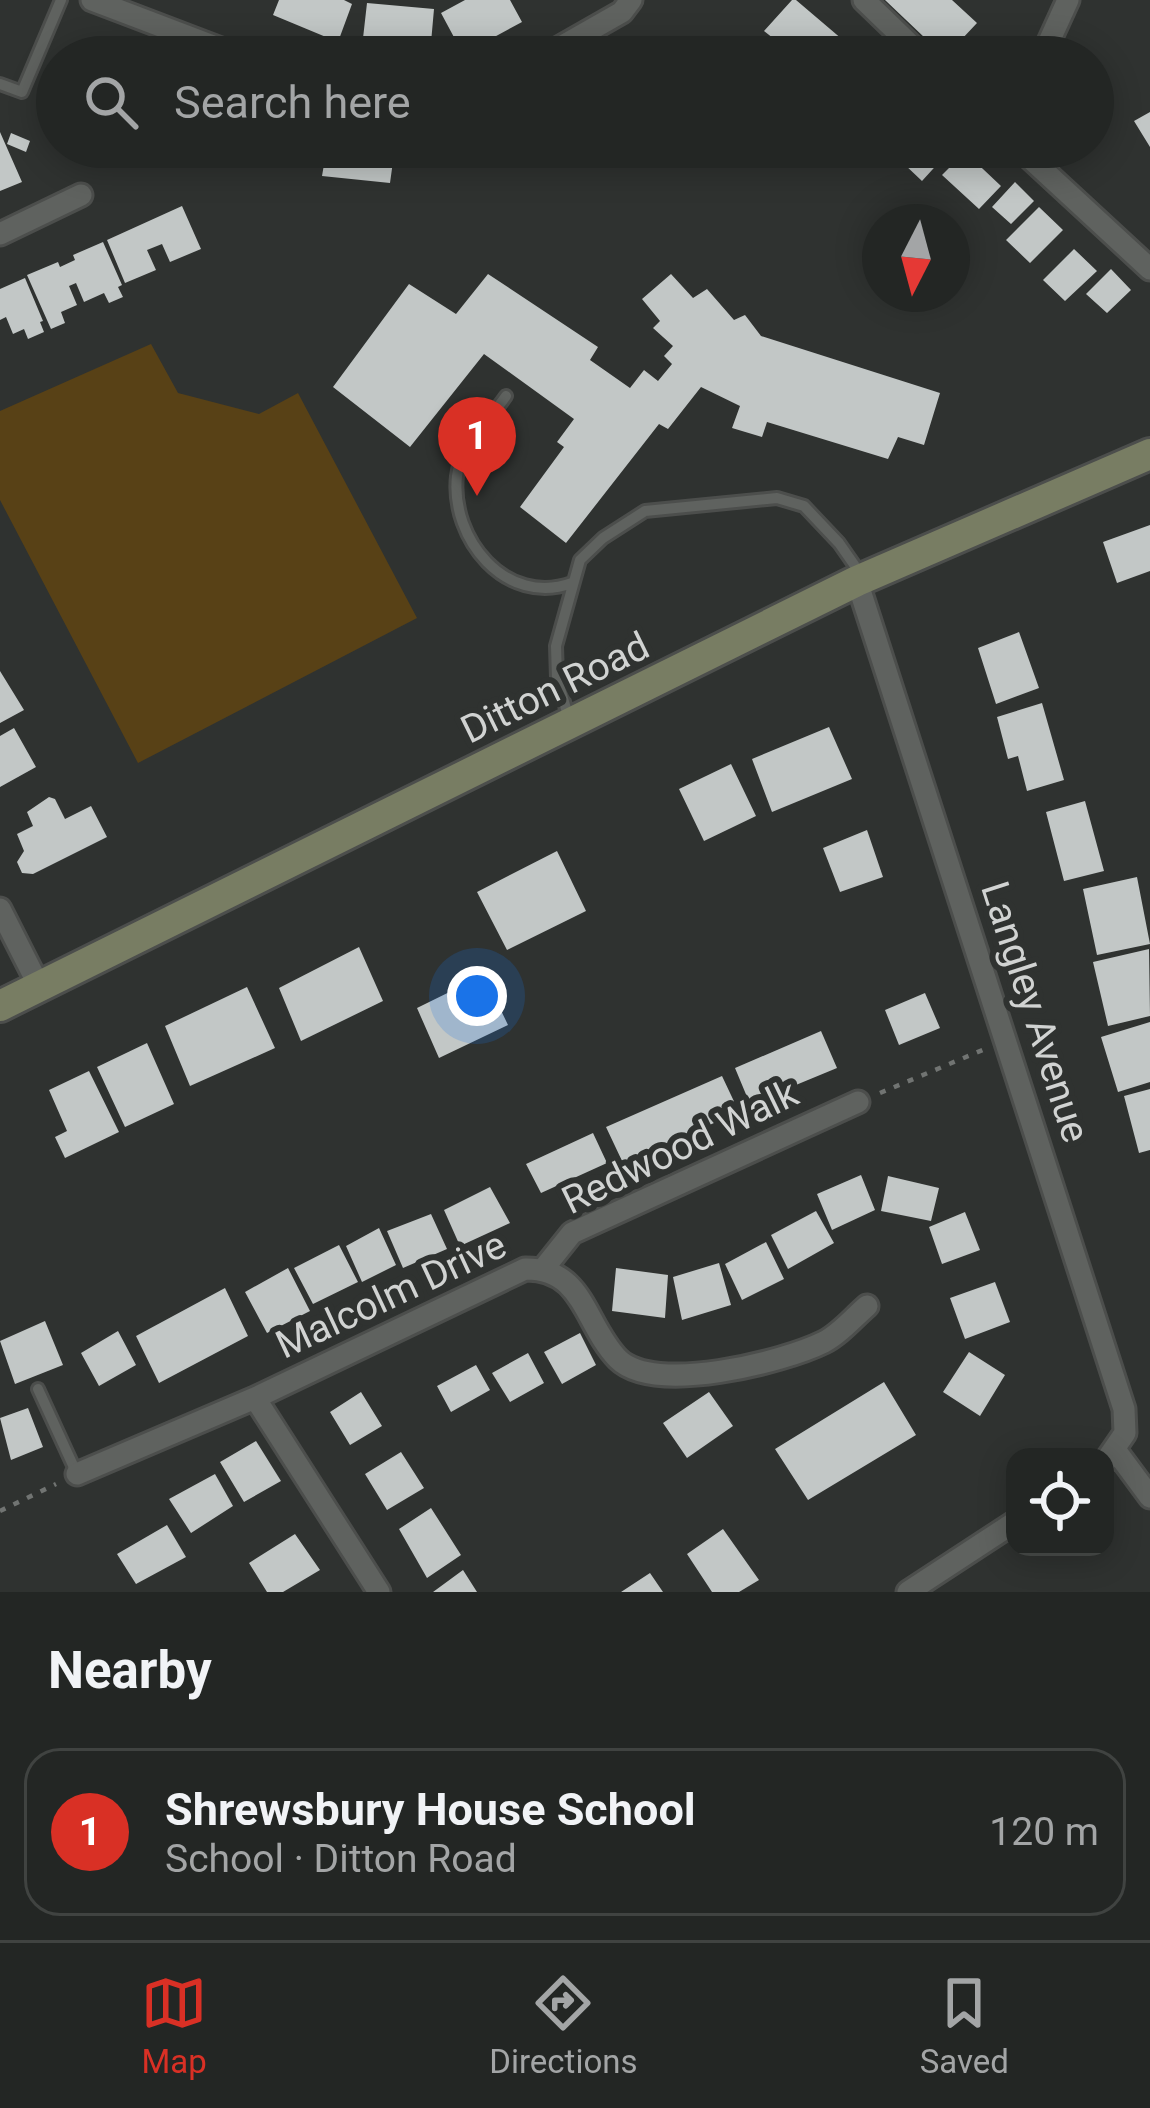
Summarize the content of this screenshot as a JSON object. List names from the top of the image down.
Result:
{
  "streets": {
    "street": [
      "Ditton Road",
      "Langley Avenue",
      "Redwood Walk",
      "Malcolm Drive"
    ]
  },
  "crossings": [
    ["Ditton Road", "Langley Avenue"],
    ["Redwood Walk", "Malcolm Drive"]
  ],
  "north": "bottom",
  "page": {
    "search": "Search here",
    "pins": "1",
    "heading": "Nearby",
    "list": [
      {
        "mark": "1",
        "name": "Shrewsbury House School",
        "note": "School · Ditton Road",
        "value": "120 m"
      }
    ],
    "nav": ["Map", "Directions", "Saved"]
  }
}
